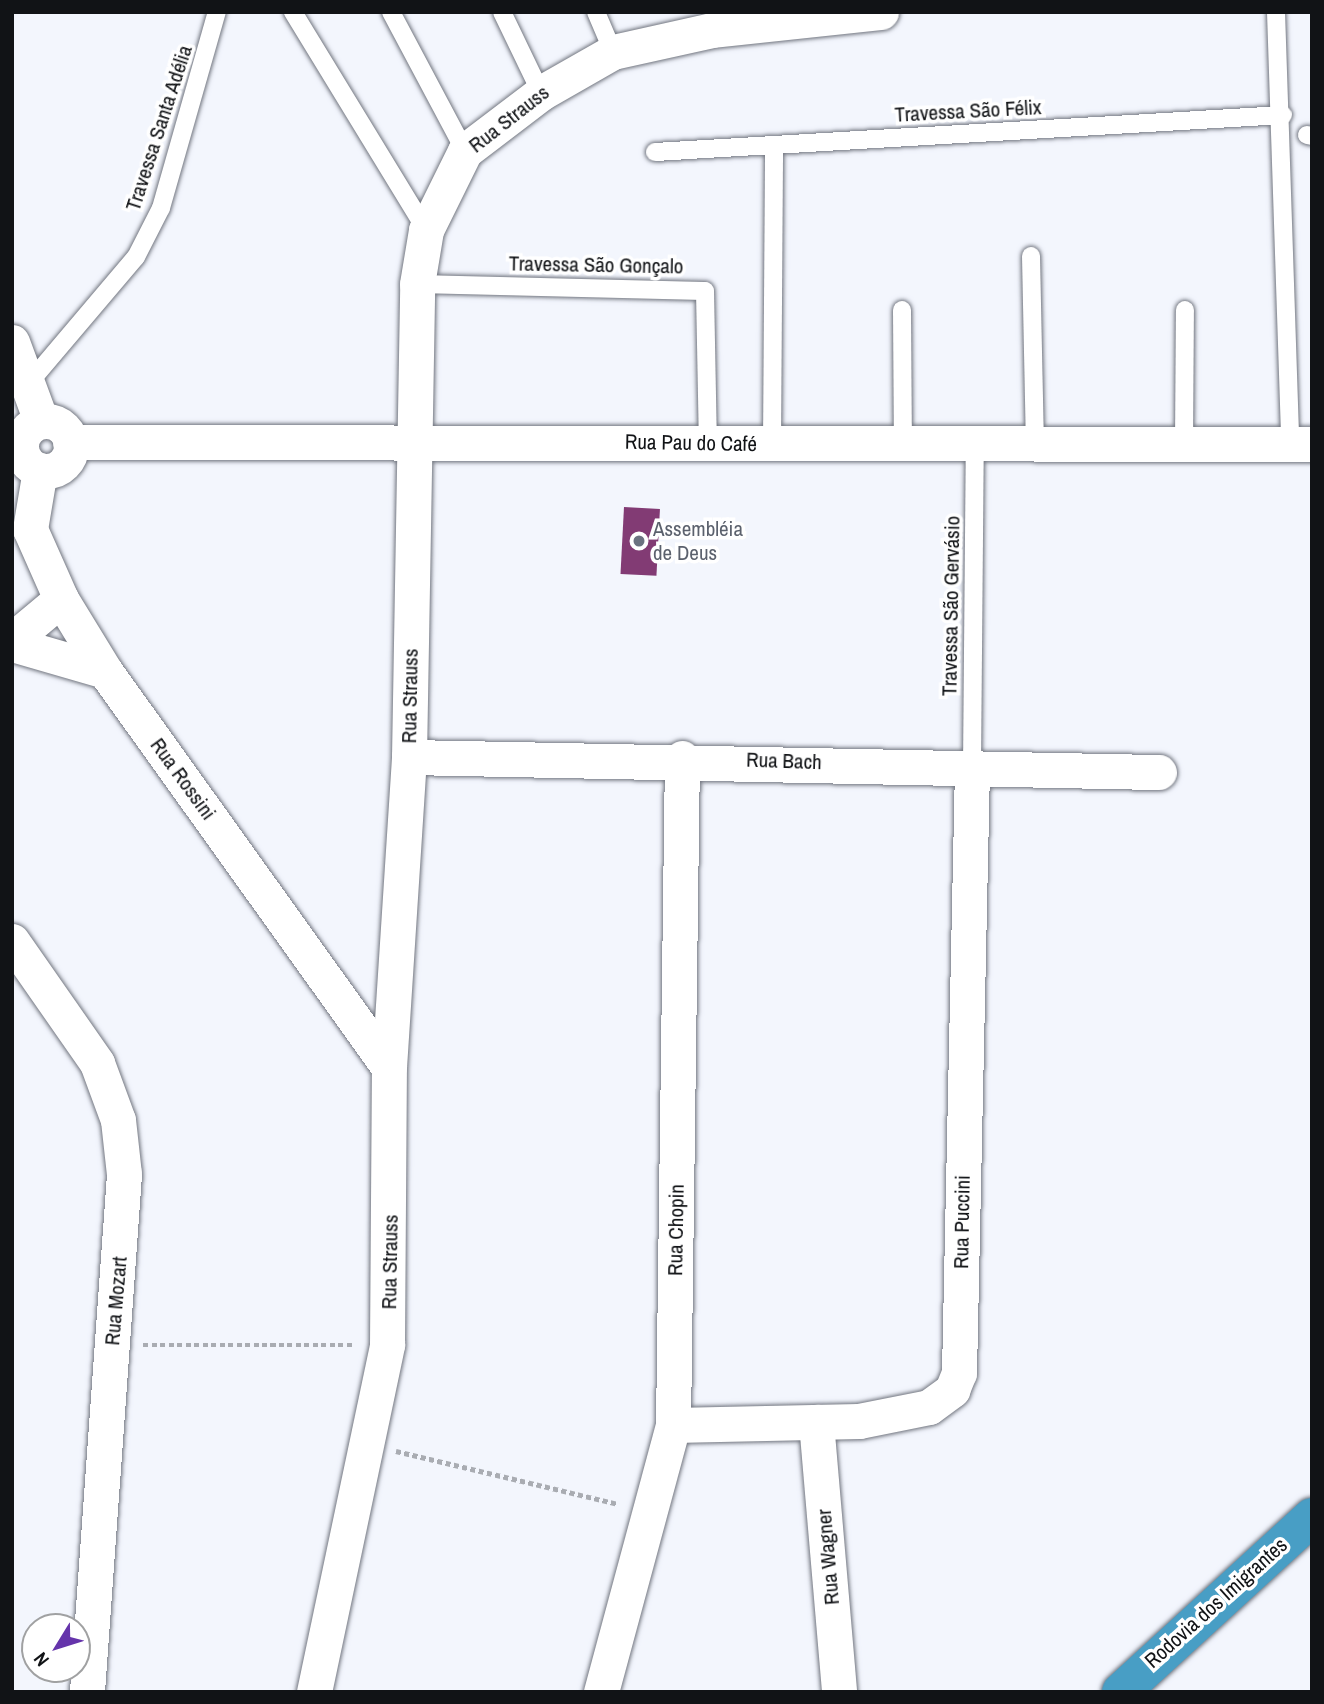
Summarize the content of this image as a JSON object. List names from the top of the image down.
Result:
{
  "streets": {
    "highway": ["Rodovia dos Imigrantes"],
    "street": [
      "Rua Strauss",
      "Rua Pau do Café",
      "Rua Bach",
      "Rua Rossini",
      "Rua Puccini",
      "Rua Chopin",
      "Rua Mozart",
      "Rua Wagner"
    ],
    "lane": [
      "Travessa São Félix",
      "Travessa Santa Adélia",
      "Travessa São Gonçalo",
      "Travessa São Gervásio"
    ]
  },
  "crossings": [
    ["Rua Strauss", "Travessa São Gonçalo"],
    ["Rua Strauss", "Rua Pau do Café"],
    ["Rua Strauss", "Rua Bach"],
    ["Rua Strauss", "Rua Rossini"],
    ["Travessa São Gonçalo", "Rua Pau do Café"],
    ["Rua Pau do Café", "Travessa São Gervásio"],
    ["Rua Pau do Café", "Rua Rossini"],
    ["Travessa São Gervásio", "Rua Bach"],
    ["Travessa São Gervásio", "Rua Puccini"],
    ["Rua Bach", "Rua Puccini"],
    ["Rua Bach", "Rua Chopin"],
    ["Rua Puccini", "Rua Chopin"],
    ["Rua Puccini", "Rua Wagner"]
  ],
  "places": ["Assembléia de Deus"],
  "north": "bottom left"
}
